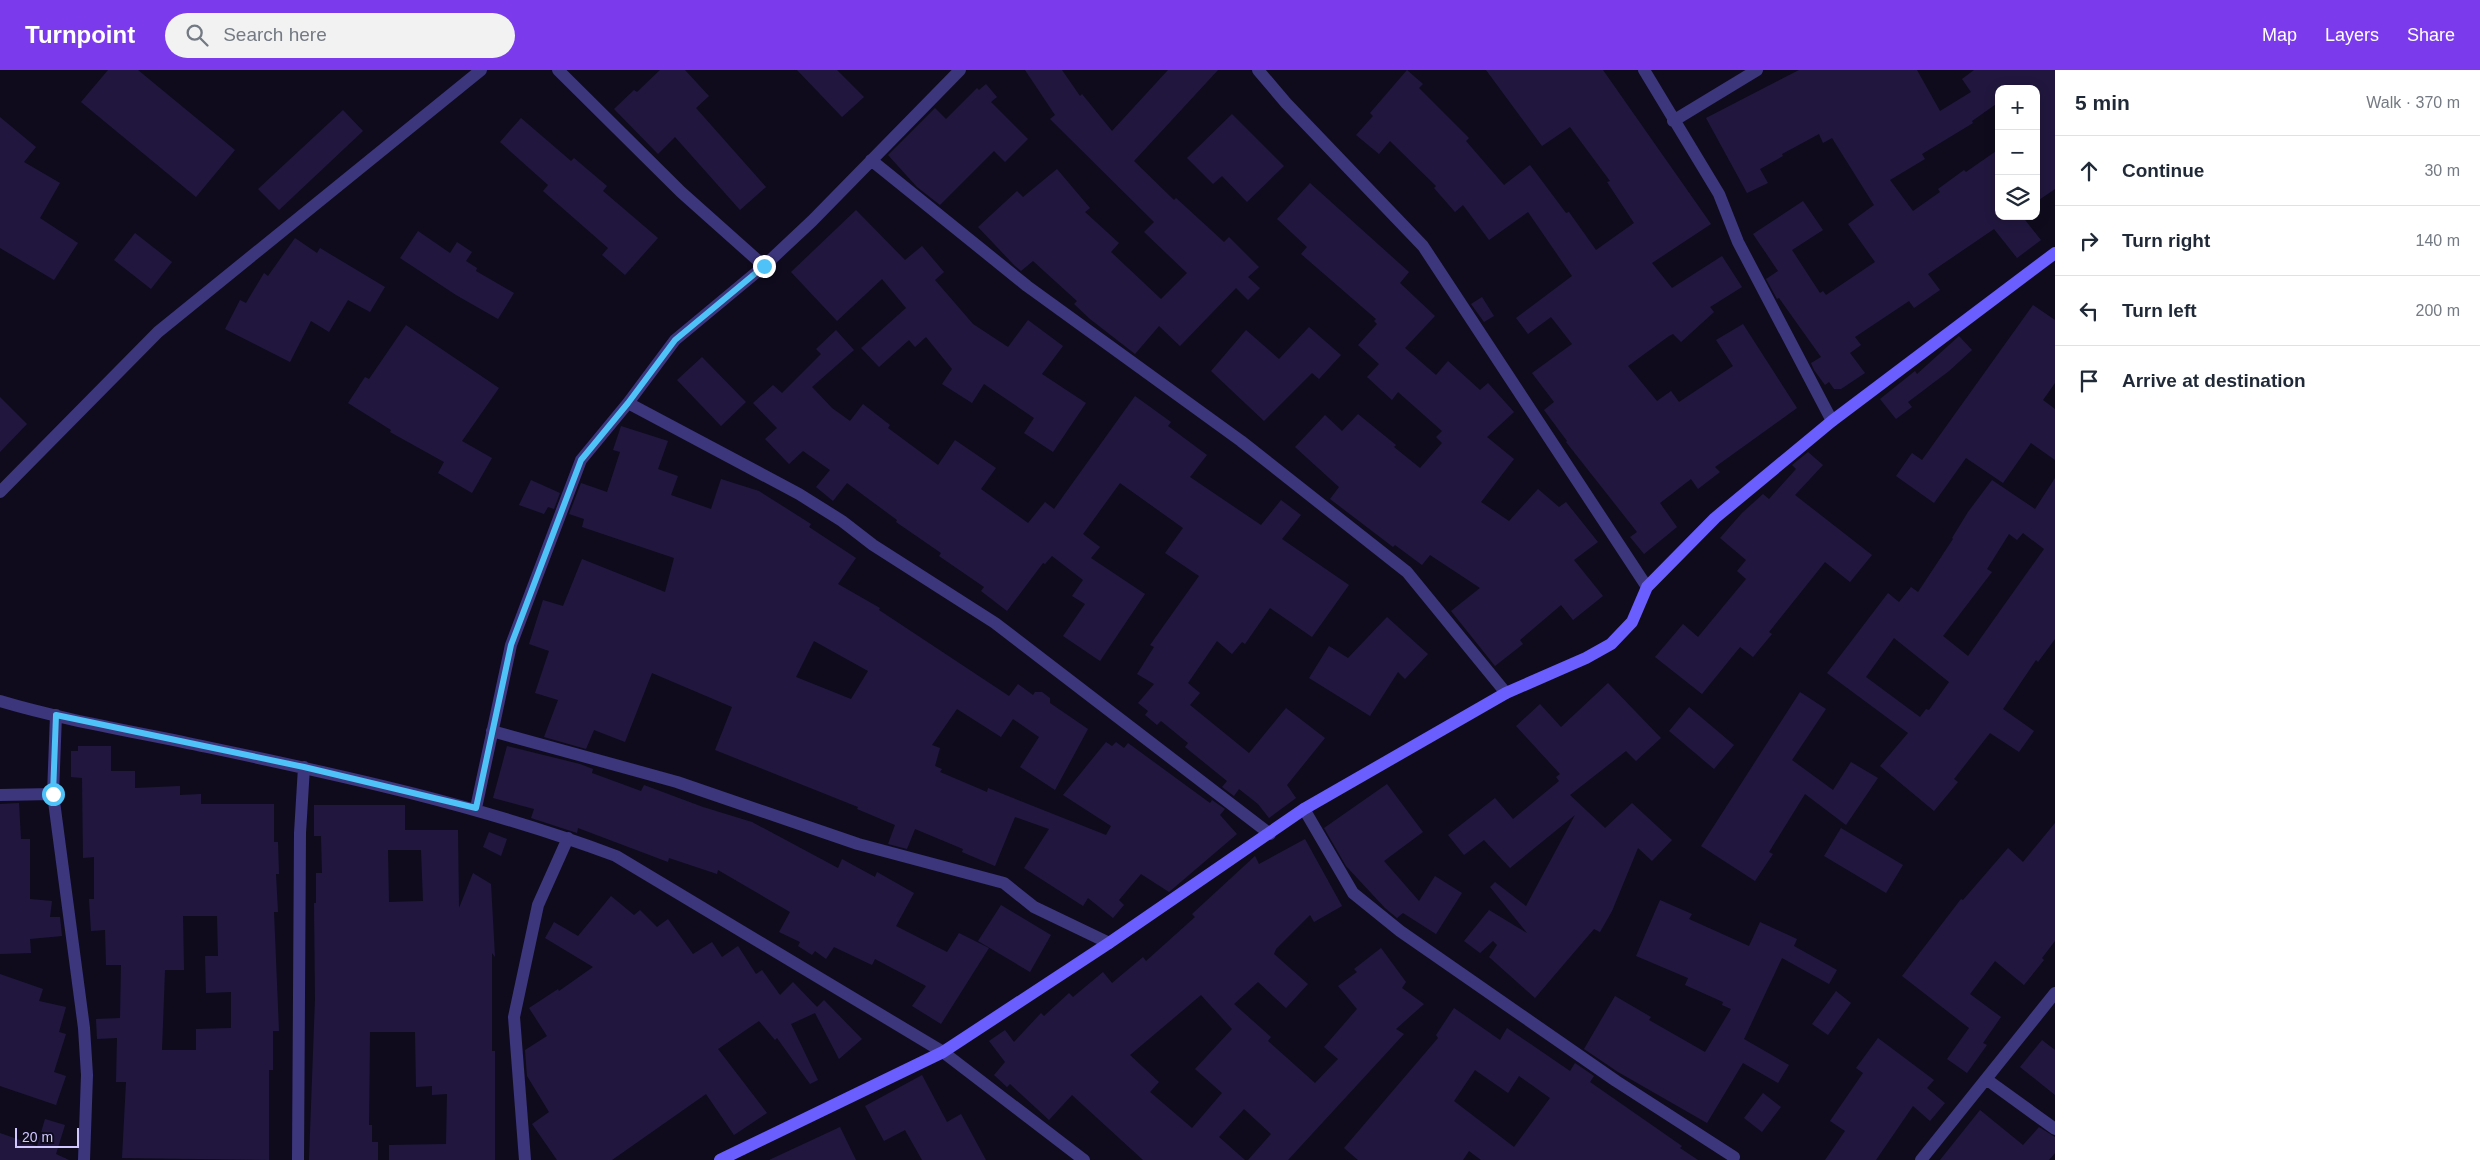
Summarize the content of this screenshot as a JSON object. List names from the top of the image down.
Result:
{
  "scale_bar": "20 m",
  "page": {
    "header": "Turnpoint",
    "search": "Search here",
    "nav": ["Map", "Layers", "Share"],
    "heading": ["5 min", "Walk · 370 m"],
    "map_buttons": ["+", "−"],
    "list": [
      ["Continue", "30 m"],
      ["Turn right", "140 m"],
      ["Turn left", "200 m"],
      "Arrive at destination"
    ],
    "scale": "20 m"
  }
}
